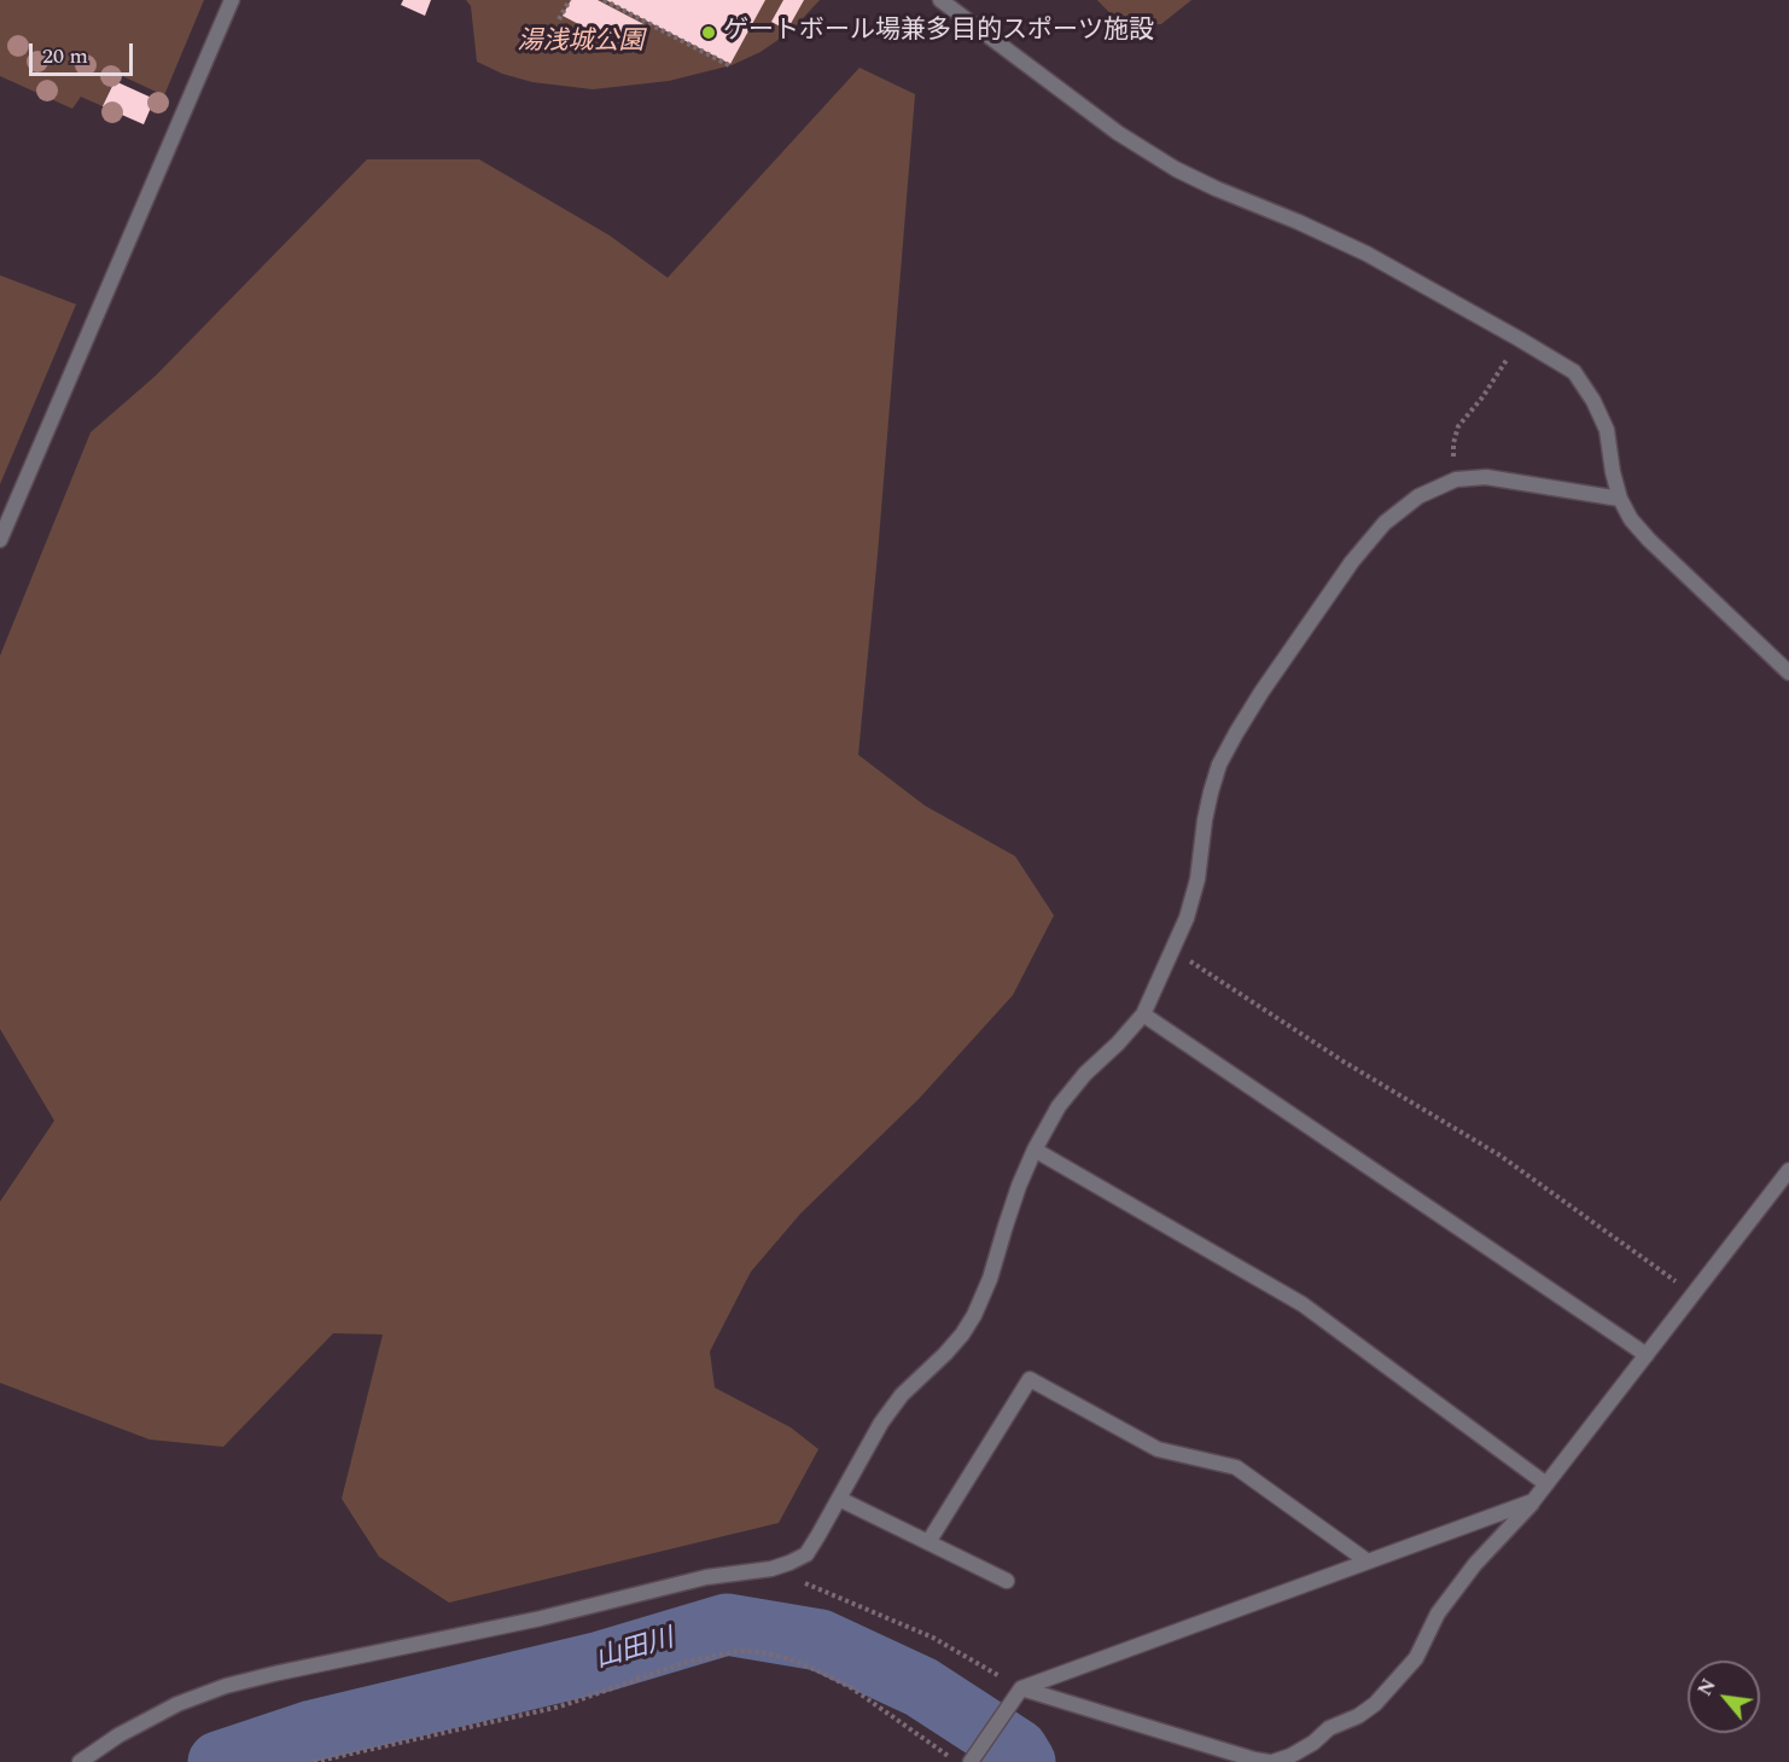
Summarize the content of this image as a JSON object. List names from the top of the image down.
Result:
{
  "water": ["山田川"],
  "parks": ["湯浅城公園"],
  "places": ["ゲートボール場兼多目的スポーツ施設"],
  "scale_bar": "20 m",
  "north": "top left"
}
